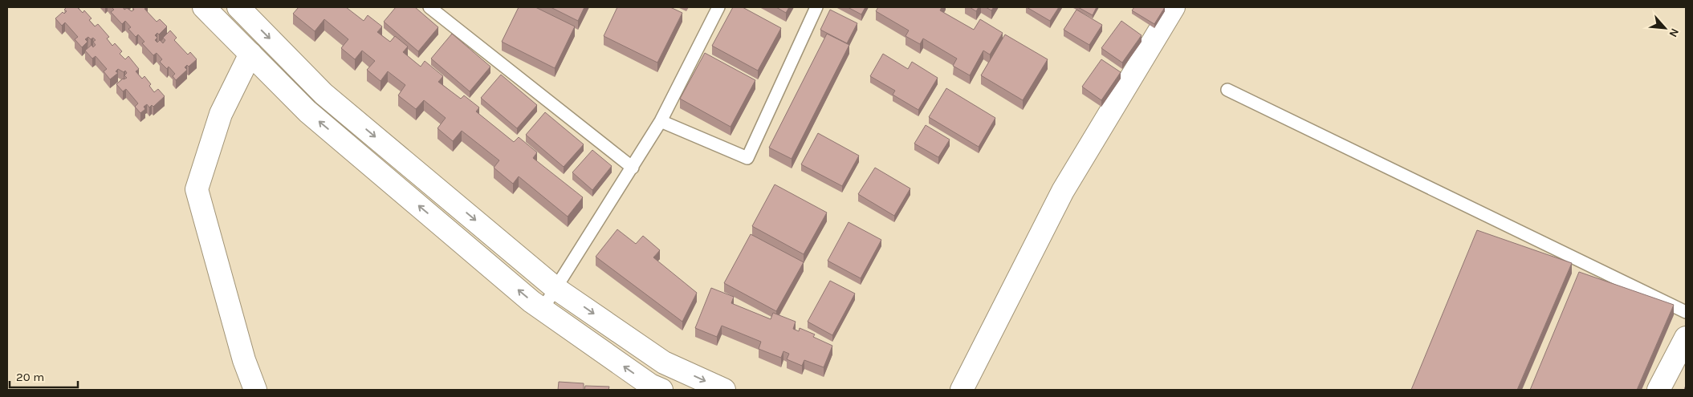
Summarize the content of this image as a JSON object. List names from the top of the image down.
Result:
{
  "scale_bar": "20 m",
  "north": "bottom right"
}
